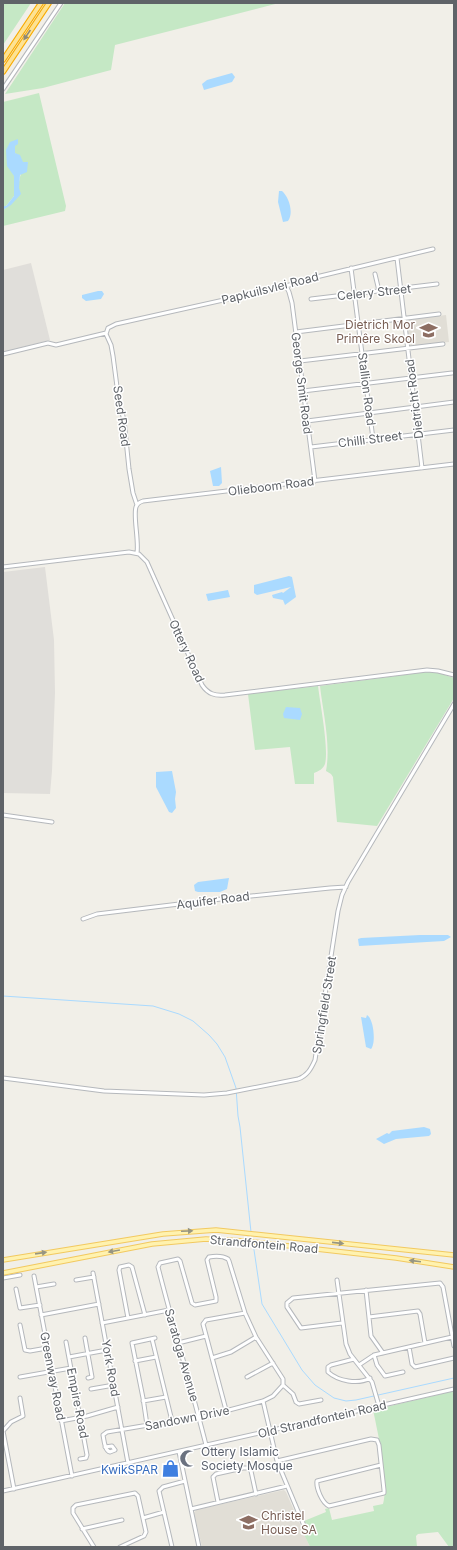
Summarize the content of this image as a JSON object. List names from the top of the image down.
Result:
{
  "streets": {
    "main road": ["Strandfontein Road"],
    "street": [
      "Papkuilsvlei Road",
      "Celery Street",
      "George Smit Road",
      "Stallion Road",
      "Dietricht Road",
      "Seed Road",
      "Chilli Street",
      "Olieboom Road",
      "Ottery Road",
      "Aquifer Road",
      "Springfield Street",
      "Saratoga Avenue",
      "York Road",
      "Greenway Road",
      "Empire Road",
      "Sandown Drive",
      "Old Strandfontein Road"
    ]
  },
  "crossings": [
    ["Papkuilsvlei Road", "George Smit Road"],
    ["Papkuilsvlei Road", "Stallion Road"],
    ["Papkuilsvlei Road", "Dietricht Road"],
    ["Papkuilsvlei Road", "Seed Road"],
    ["Celery Street", "Stallion Road"],
    ["Celery Street", "Dietricht Road"],
    ["George Smit Road", "Chilli Street"],
    ["George Smit Road", "Olieboom Road"],
    ["Stallion Road", "Chilli Street"],
    ["Dietricht Road", "Chilli Street"],
    ["Dietricht Road", "Olieboom Road"],
    ["Seed Road", "Olieboom Road"],
    ["Aquifer Road", "Springfield Street"],
    ["Saratoga Avenue", "Sandown Drive"],
    ["Saratoga Avenue", "Old Strandfontein Road"],
    ["York Road", "Sandown Drive"],
    ["York Road", "Old Strandfontein Road"],
    ["Greenway Road", "Old Strandfontein Road"]
  ],
  "places": {
    "school or university": ["Dietrich Mor Primêre Skool", "Christel House SA"],
    "mosque": ["Ottery Islamic Society Mosque"],
    "shop": ["KwikSPAR"]
  }
}
